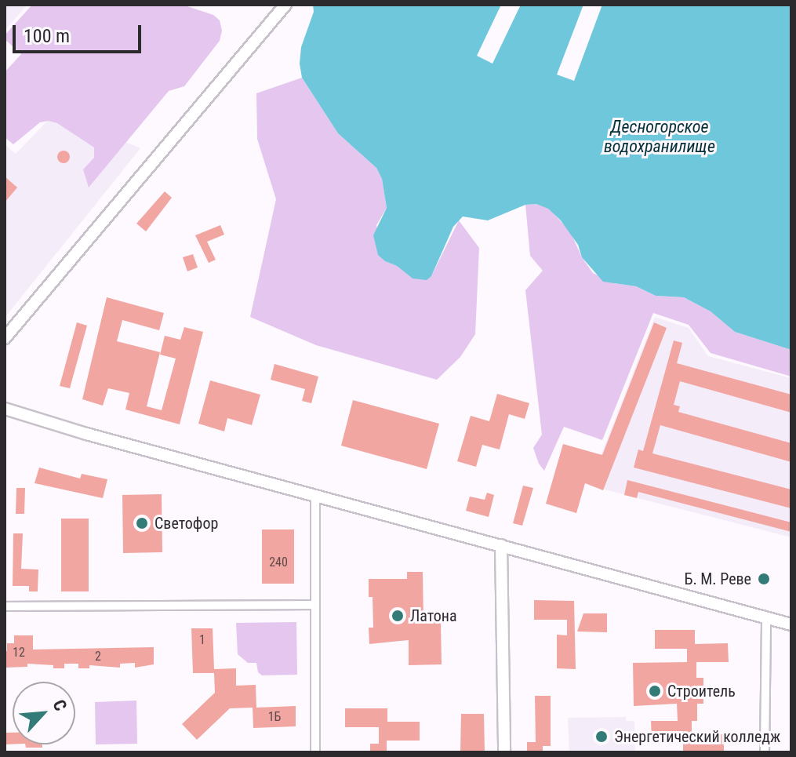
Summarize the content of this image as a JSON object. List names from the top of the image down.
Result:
{
  "water": ["Десногорское водохранилище"],
  "places": [
    "Светофор",
    "Б. М. Реве",
    "Латона",
    "Строитель",
    "Энергетический колледж"
  ],
  "house_numbers": [
    "240",
    "1",
    "12",
    "2",
    "1Б"
  ],
  "scale_bar": "100 m",
  "north": "top right"
}
